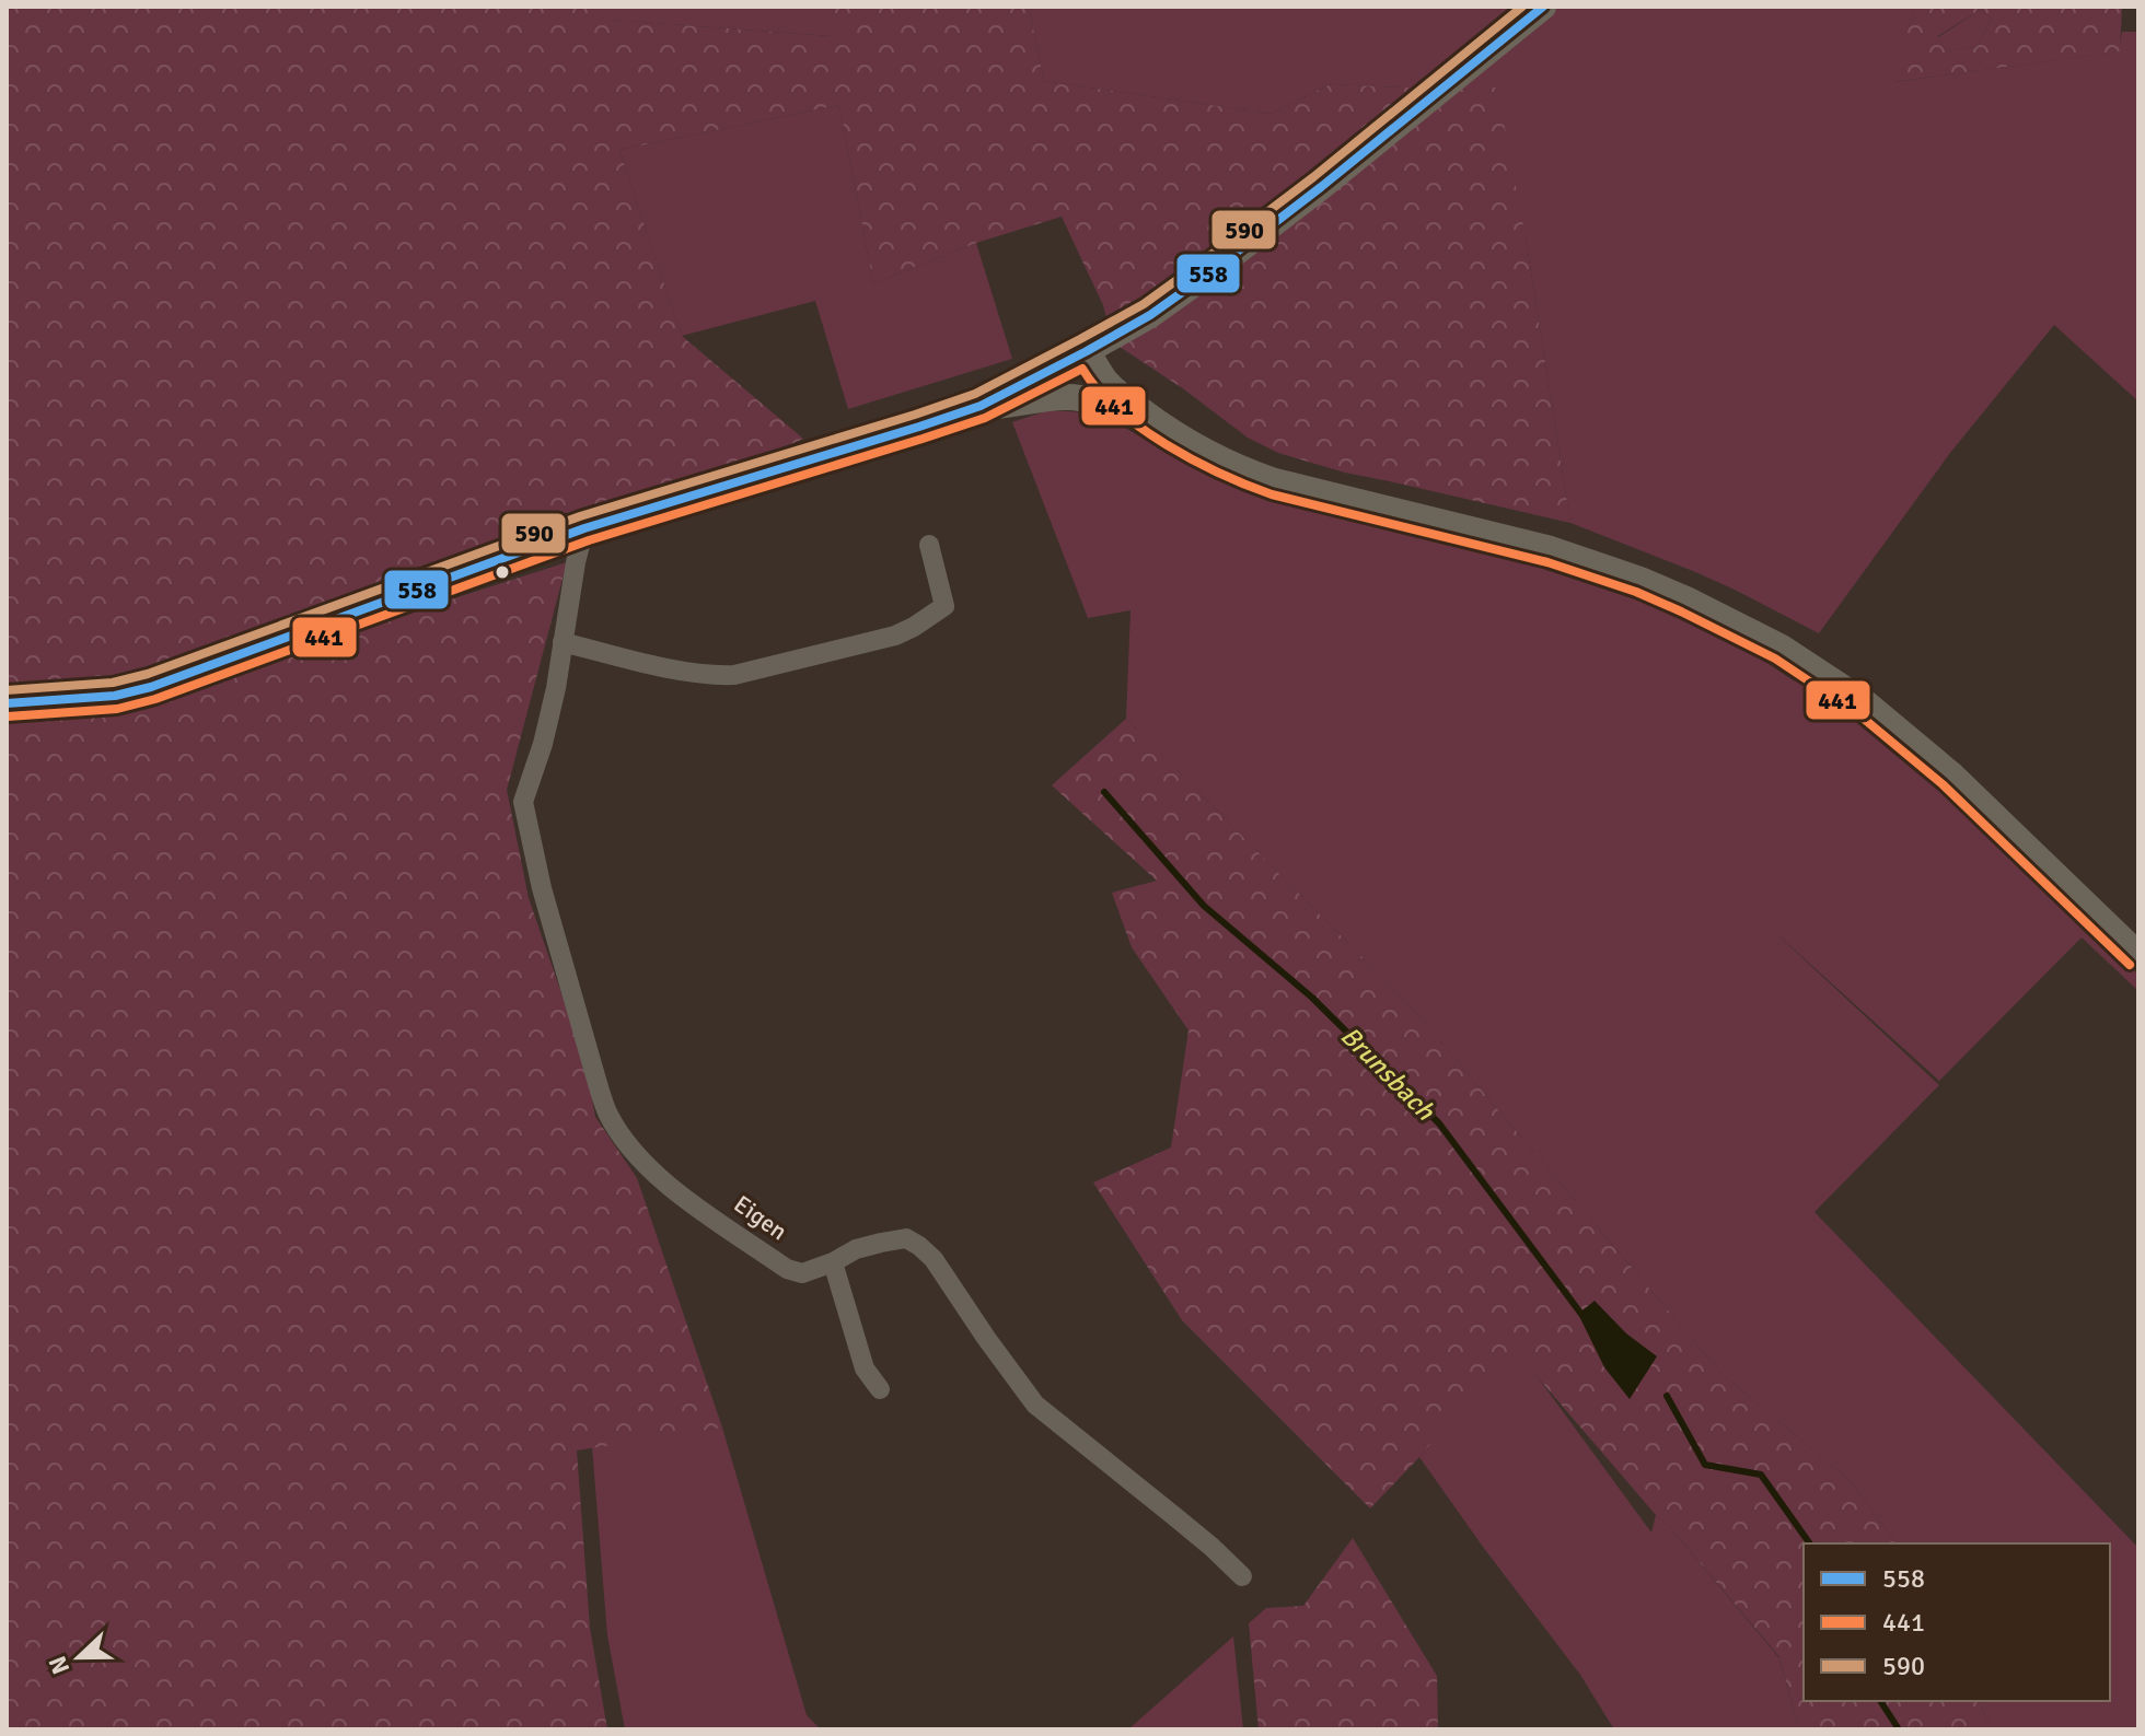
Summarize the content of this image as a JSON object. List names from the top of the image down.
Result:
{
  "streets": {
    "street": ["Eigen"]
  },
  "water": ["Brunsbach"],
  "lines": ["transit line 558", "transit line 590", "transit line 441"],
  "legend": ["558", "441", "590"],
  "north": "left"
}
